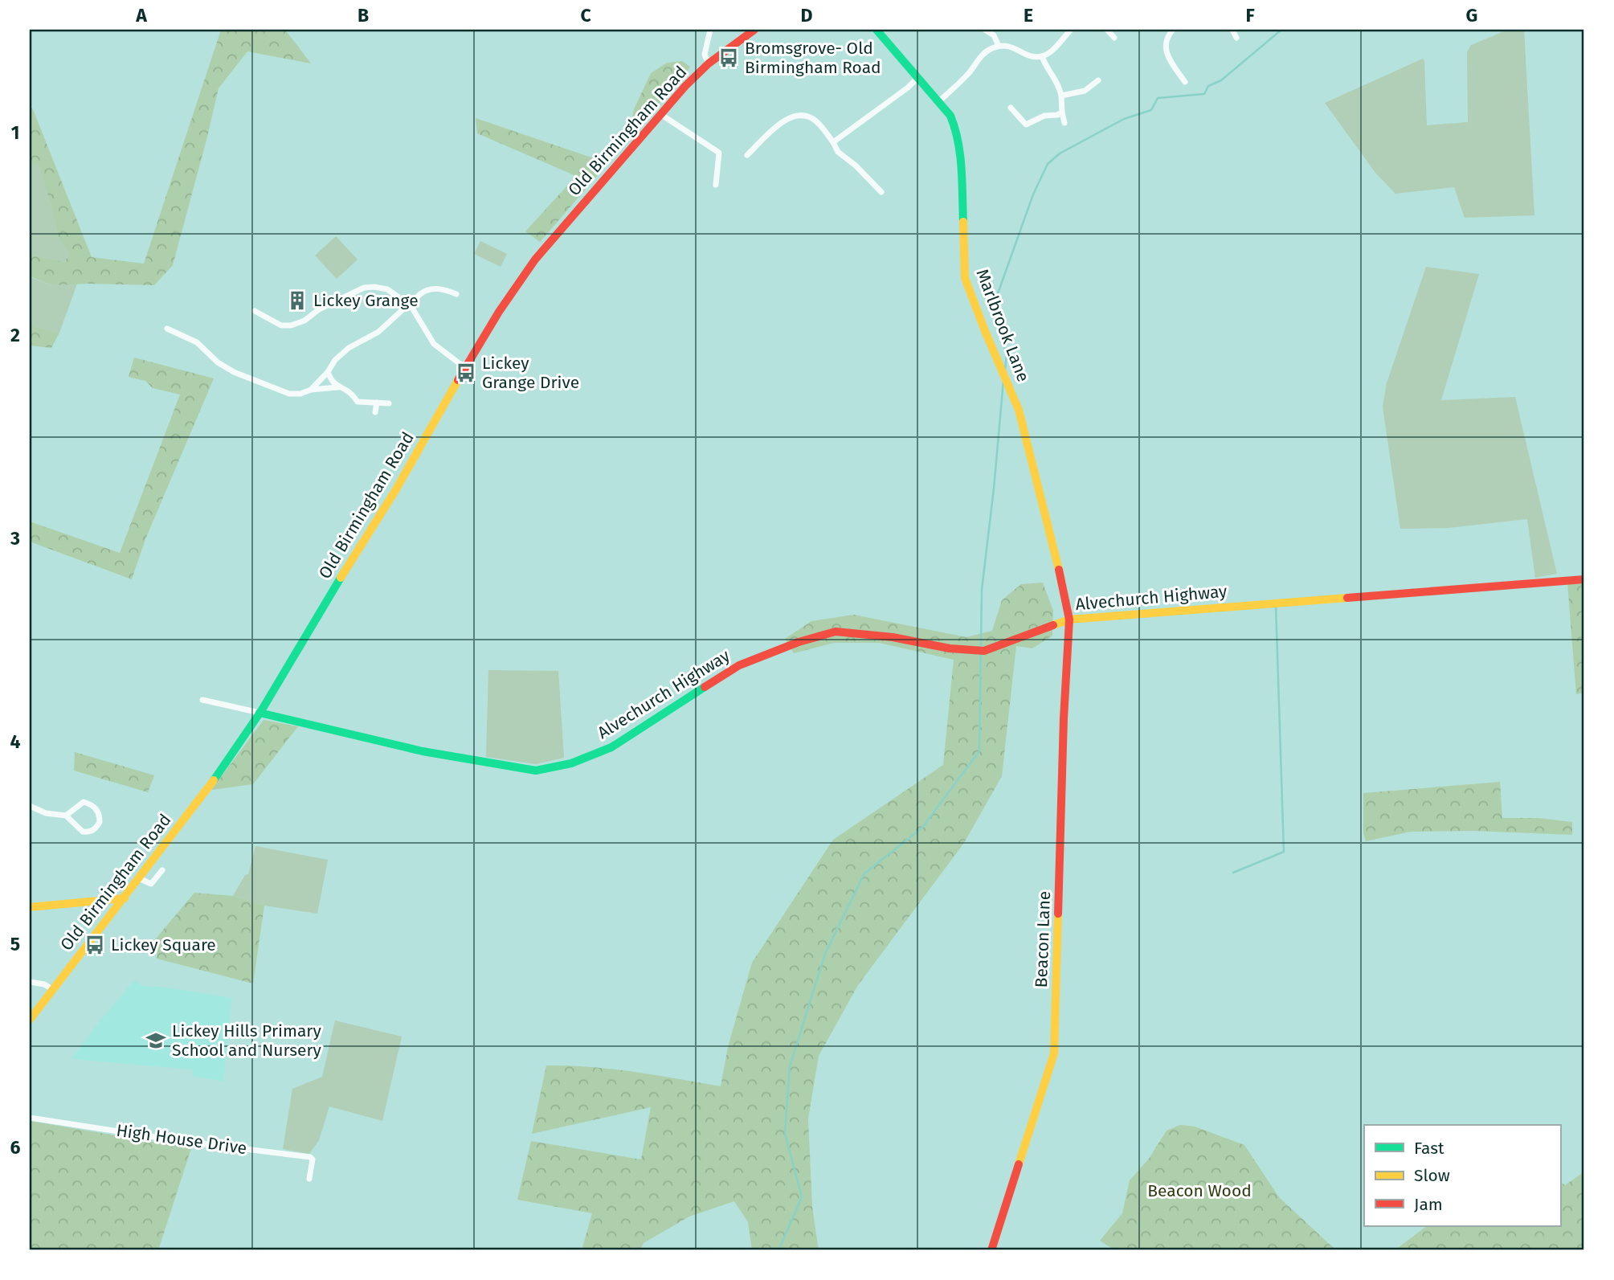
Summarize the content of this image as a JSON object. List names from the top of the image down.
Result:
{
  "streets": {
    "street": [
      "Old Birmingham Road",
      "Marlbrook Lane",
      "Alvechurch Highway",
      "Beacon Lane",
      "High House Drive"
    ]
  },
  "crossings": [
    ["Old Birmingham Road", "Alvechurch Highway"],
    ["Marlbrook Lane", "Alvechurch Highway"],
    ["Marlbrook Lane", "Beacon Lane"],
    ["Alvechurch Highway", "Beacon Lane"]
  ],
  "parks": ["Beacon Wood"],
  "places": {
    "bus stop": ["Bromsgrove- Old Birmingham Road", "Lickey Grange Drive", "Lickey Square"],
    "building": ["Lickey Grange"],
    "school or university": ["Lickey Hills Primary School and Nursery"]
  },
  "legend": ["Fast", "Slow", "Jam"],
  "grid": {
    "columns": [
      "A",
      "B",
      "C",
      "D",
      "E",
      "F",
      "G"
    ],
    "rows": [
      "1",
      "2",
      "3",
      "4",
      "5",
      "6"
    ]
  }
}
